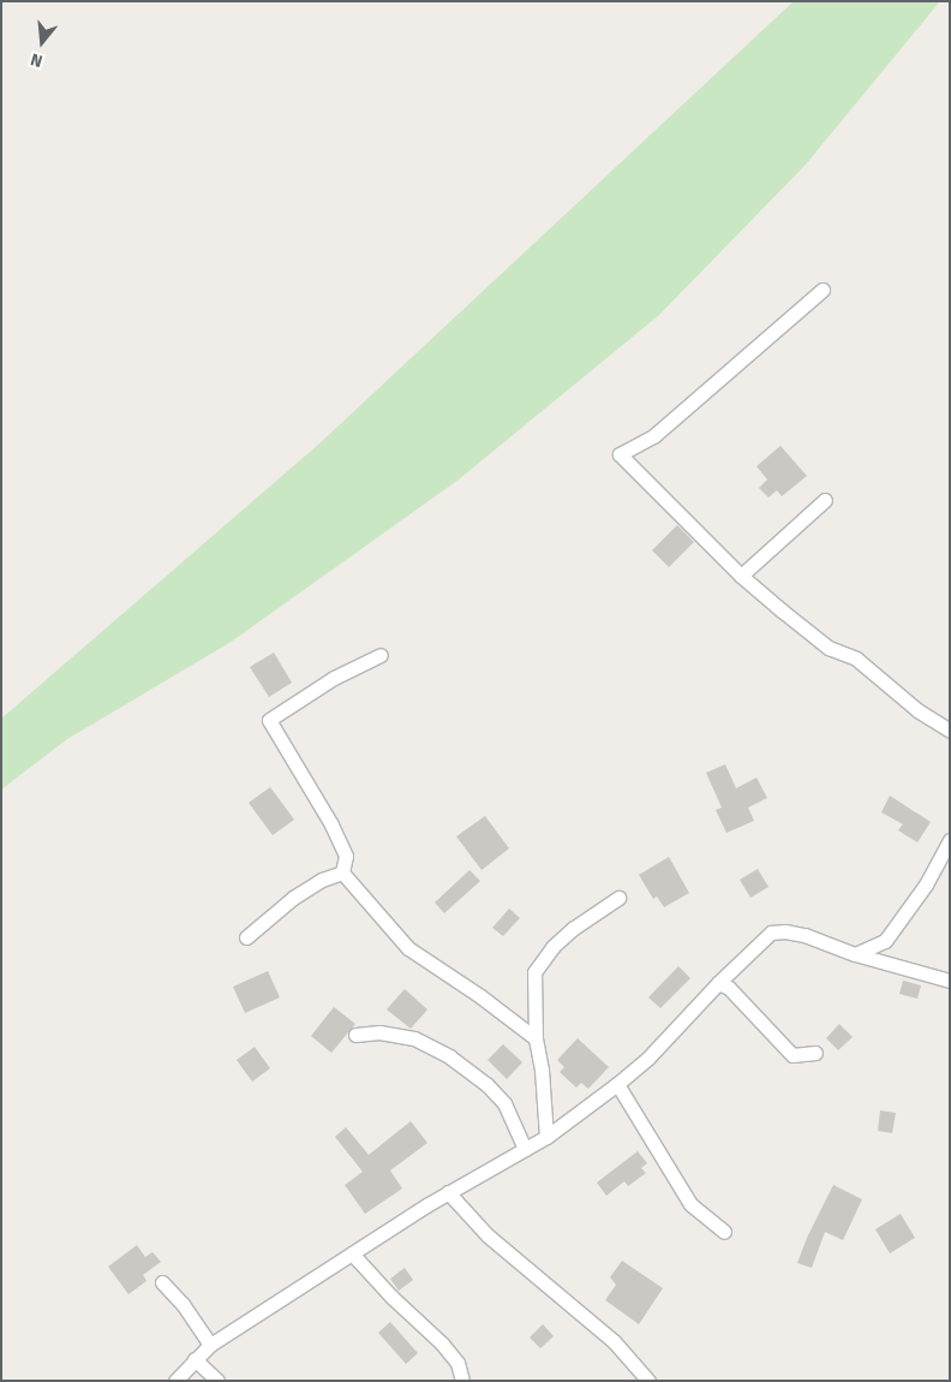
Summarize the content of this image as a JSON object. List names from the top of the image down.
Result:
{
  "north": "bottom"
}
